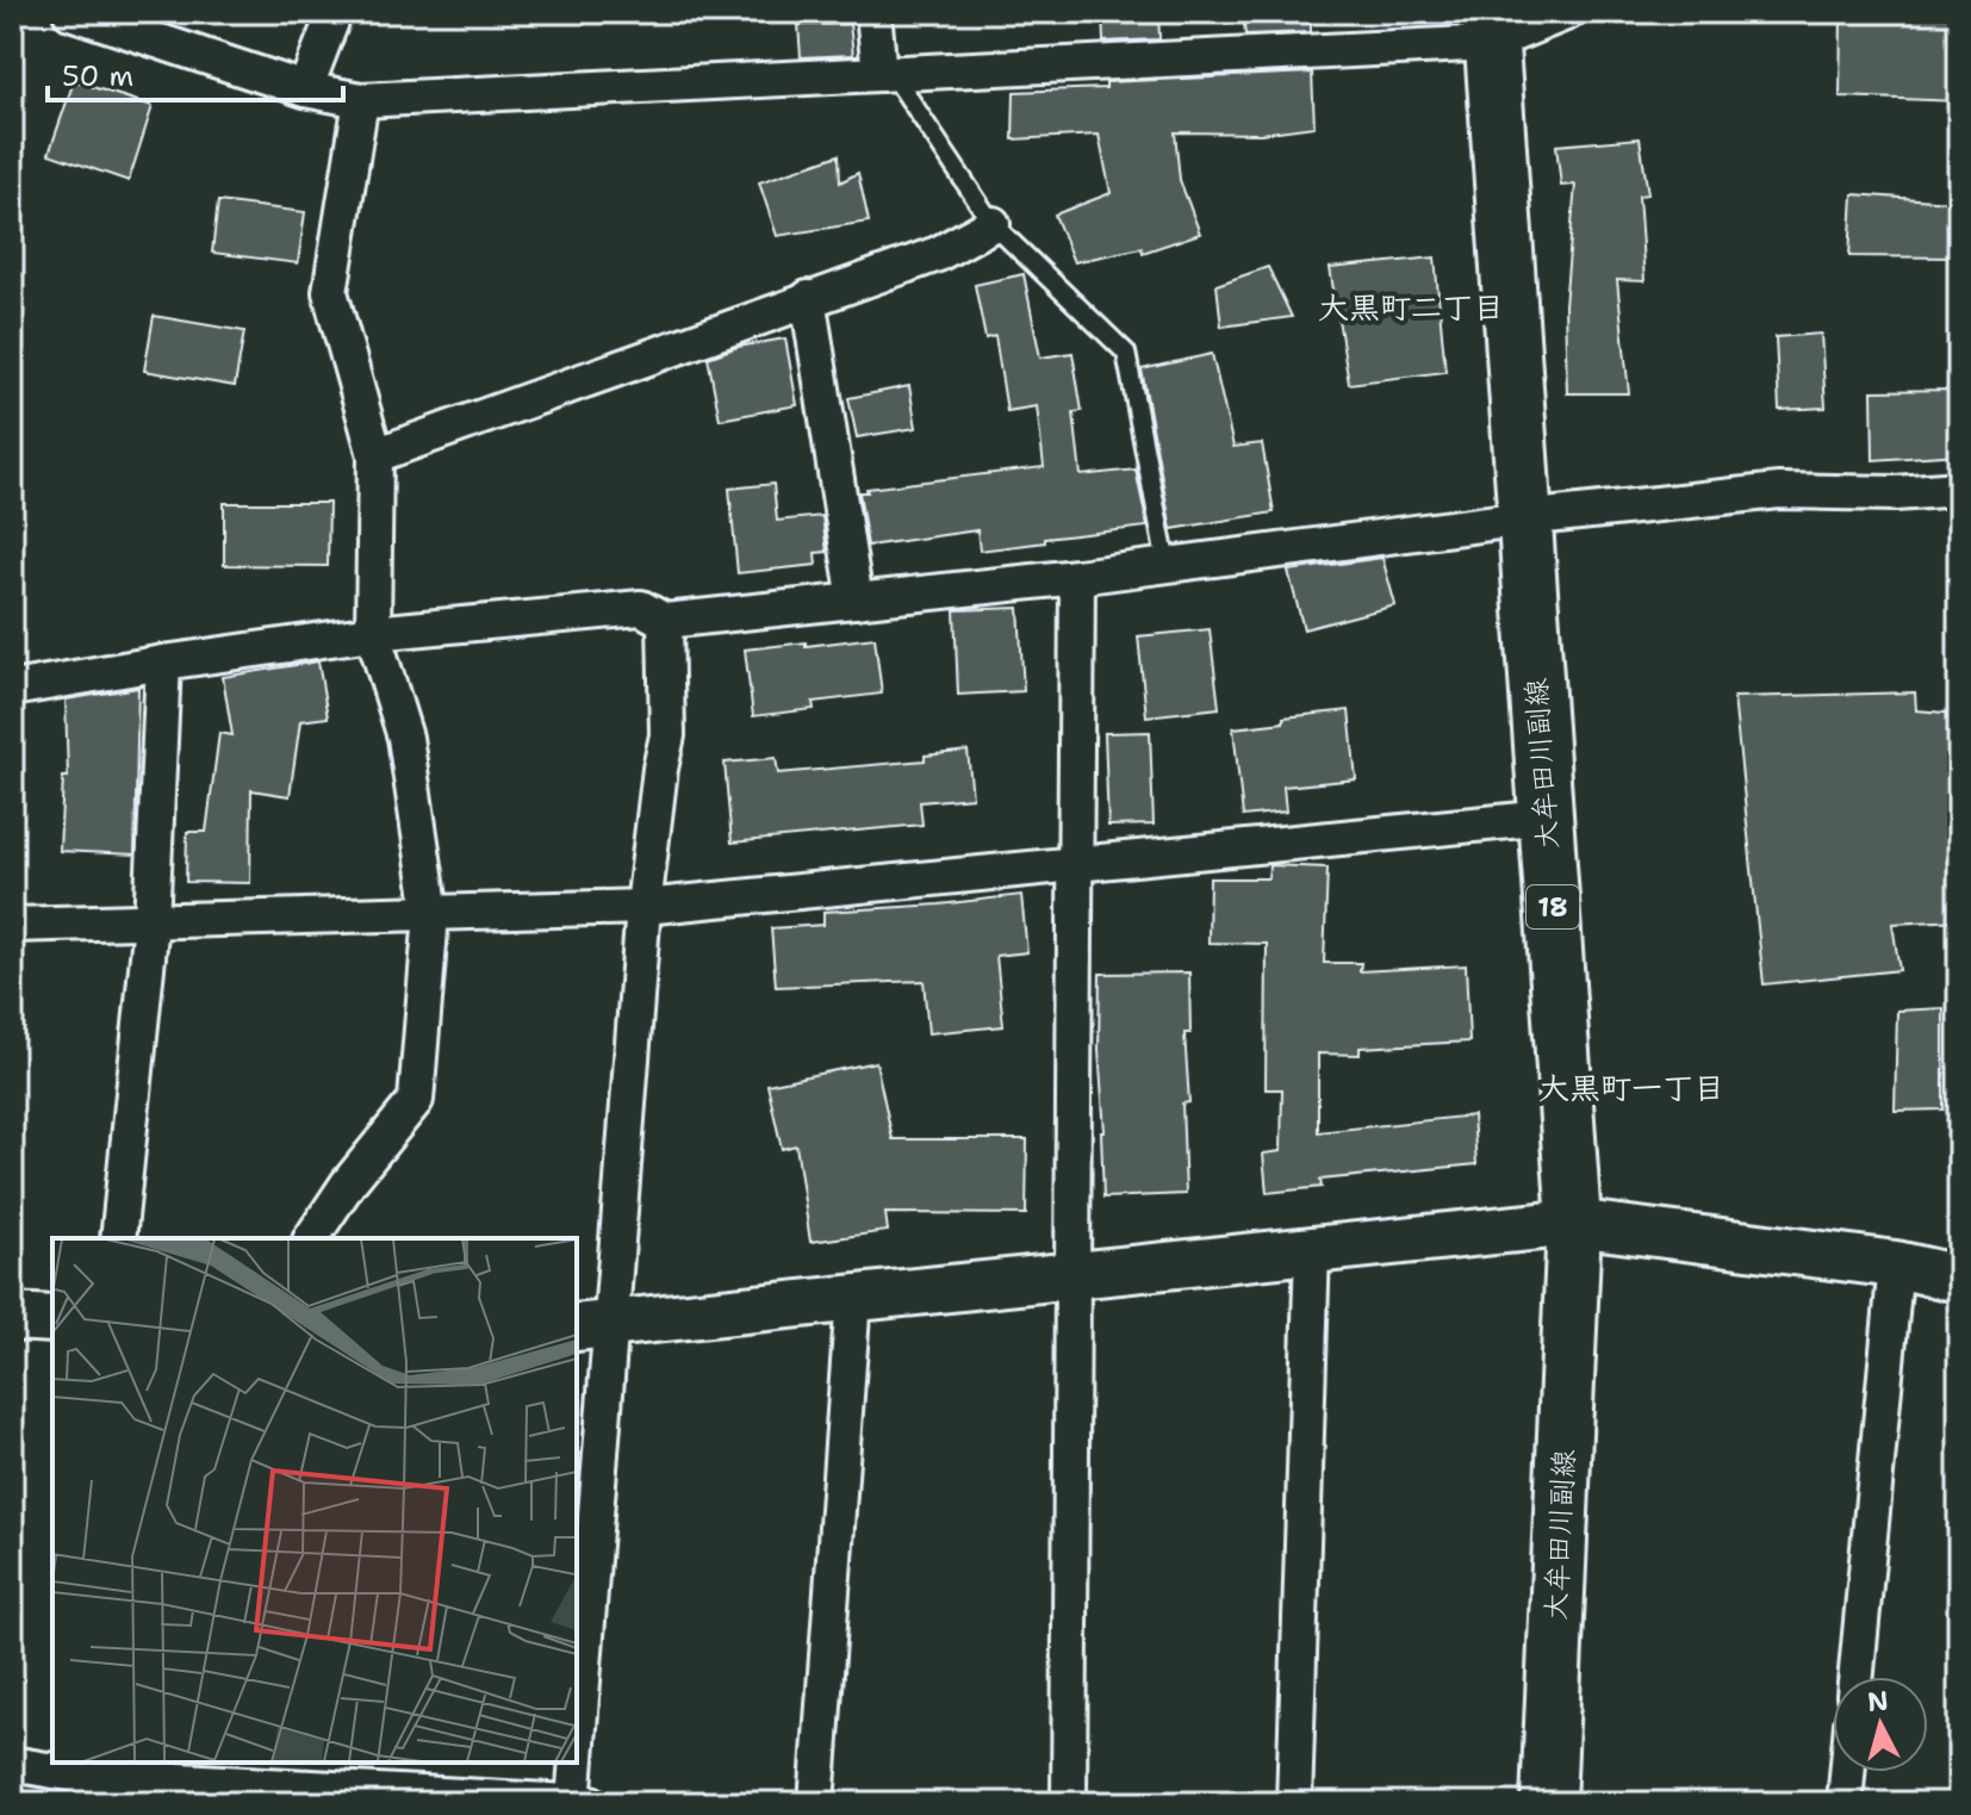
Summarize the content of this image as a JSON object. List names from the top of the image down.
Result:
{
  "streets": {
    "main road": ["大牟田川副線", "18"]
  },
  "districts": ["大黒町二丁目", "大黒町一丁目"],
  "scale_bar": "50 m",
  "north": "top"
}
